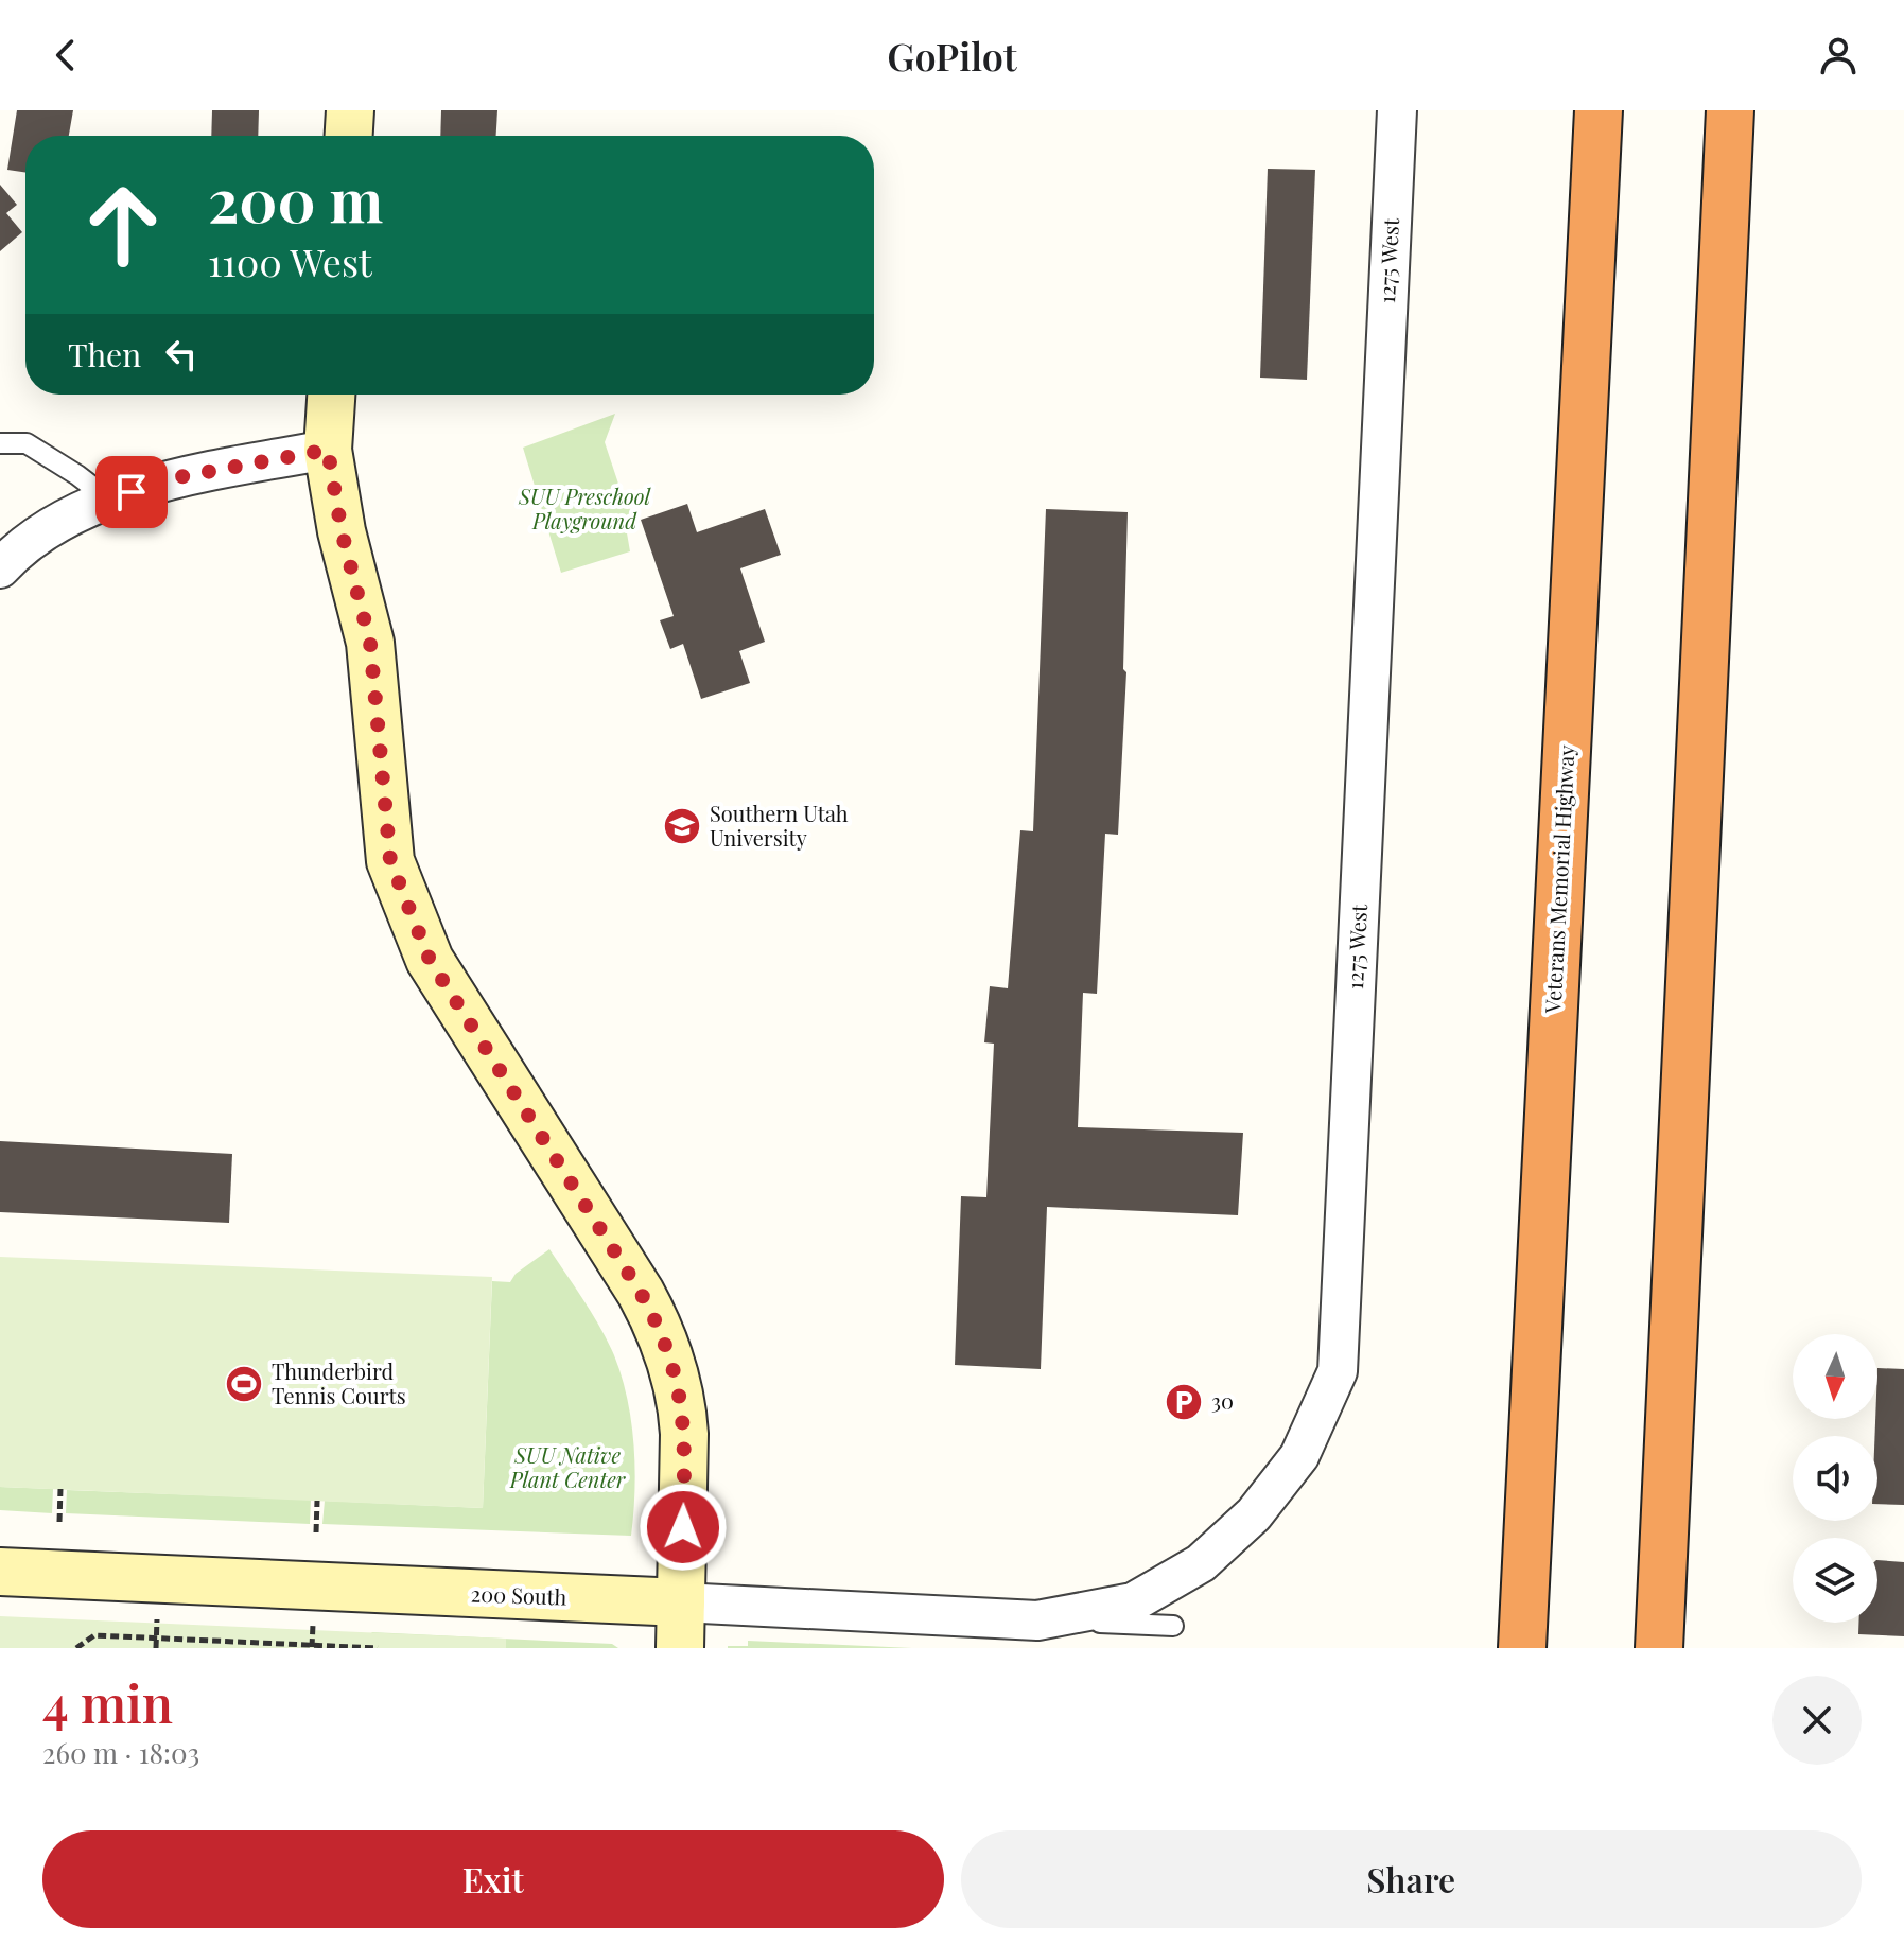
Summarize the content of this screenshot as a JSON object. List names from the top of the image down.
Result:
{
  "streets": {
    "highway": ["Veterans Memorial Highway"],
    "street": ["1275 West", "200 South"]
  },
  "crossings": [
    ["1275 West", "200 South"]
  ],
  "parks": ["SUU Preschool Playground", "SUU Native Plant Center"],
  "places": {
    "school or university": ["Southern Utah University"],
    "sports": ["Thunderbird Tennis Courts"],
    "parking": ["30"]
  },
  "north": "bottom",
  "page": {
    "header": "GoPilot",
    "turn": ["200 m", "1100 West"],
    "then": "Then",
    "heading": ["4 min", "260 m · 18:03"],
    "buttons": ["Exit", "Share"]
  }
}
